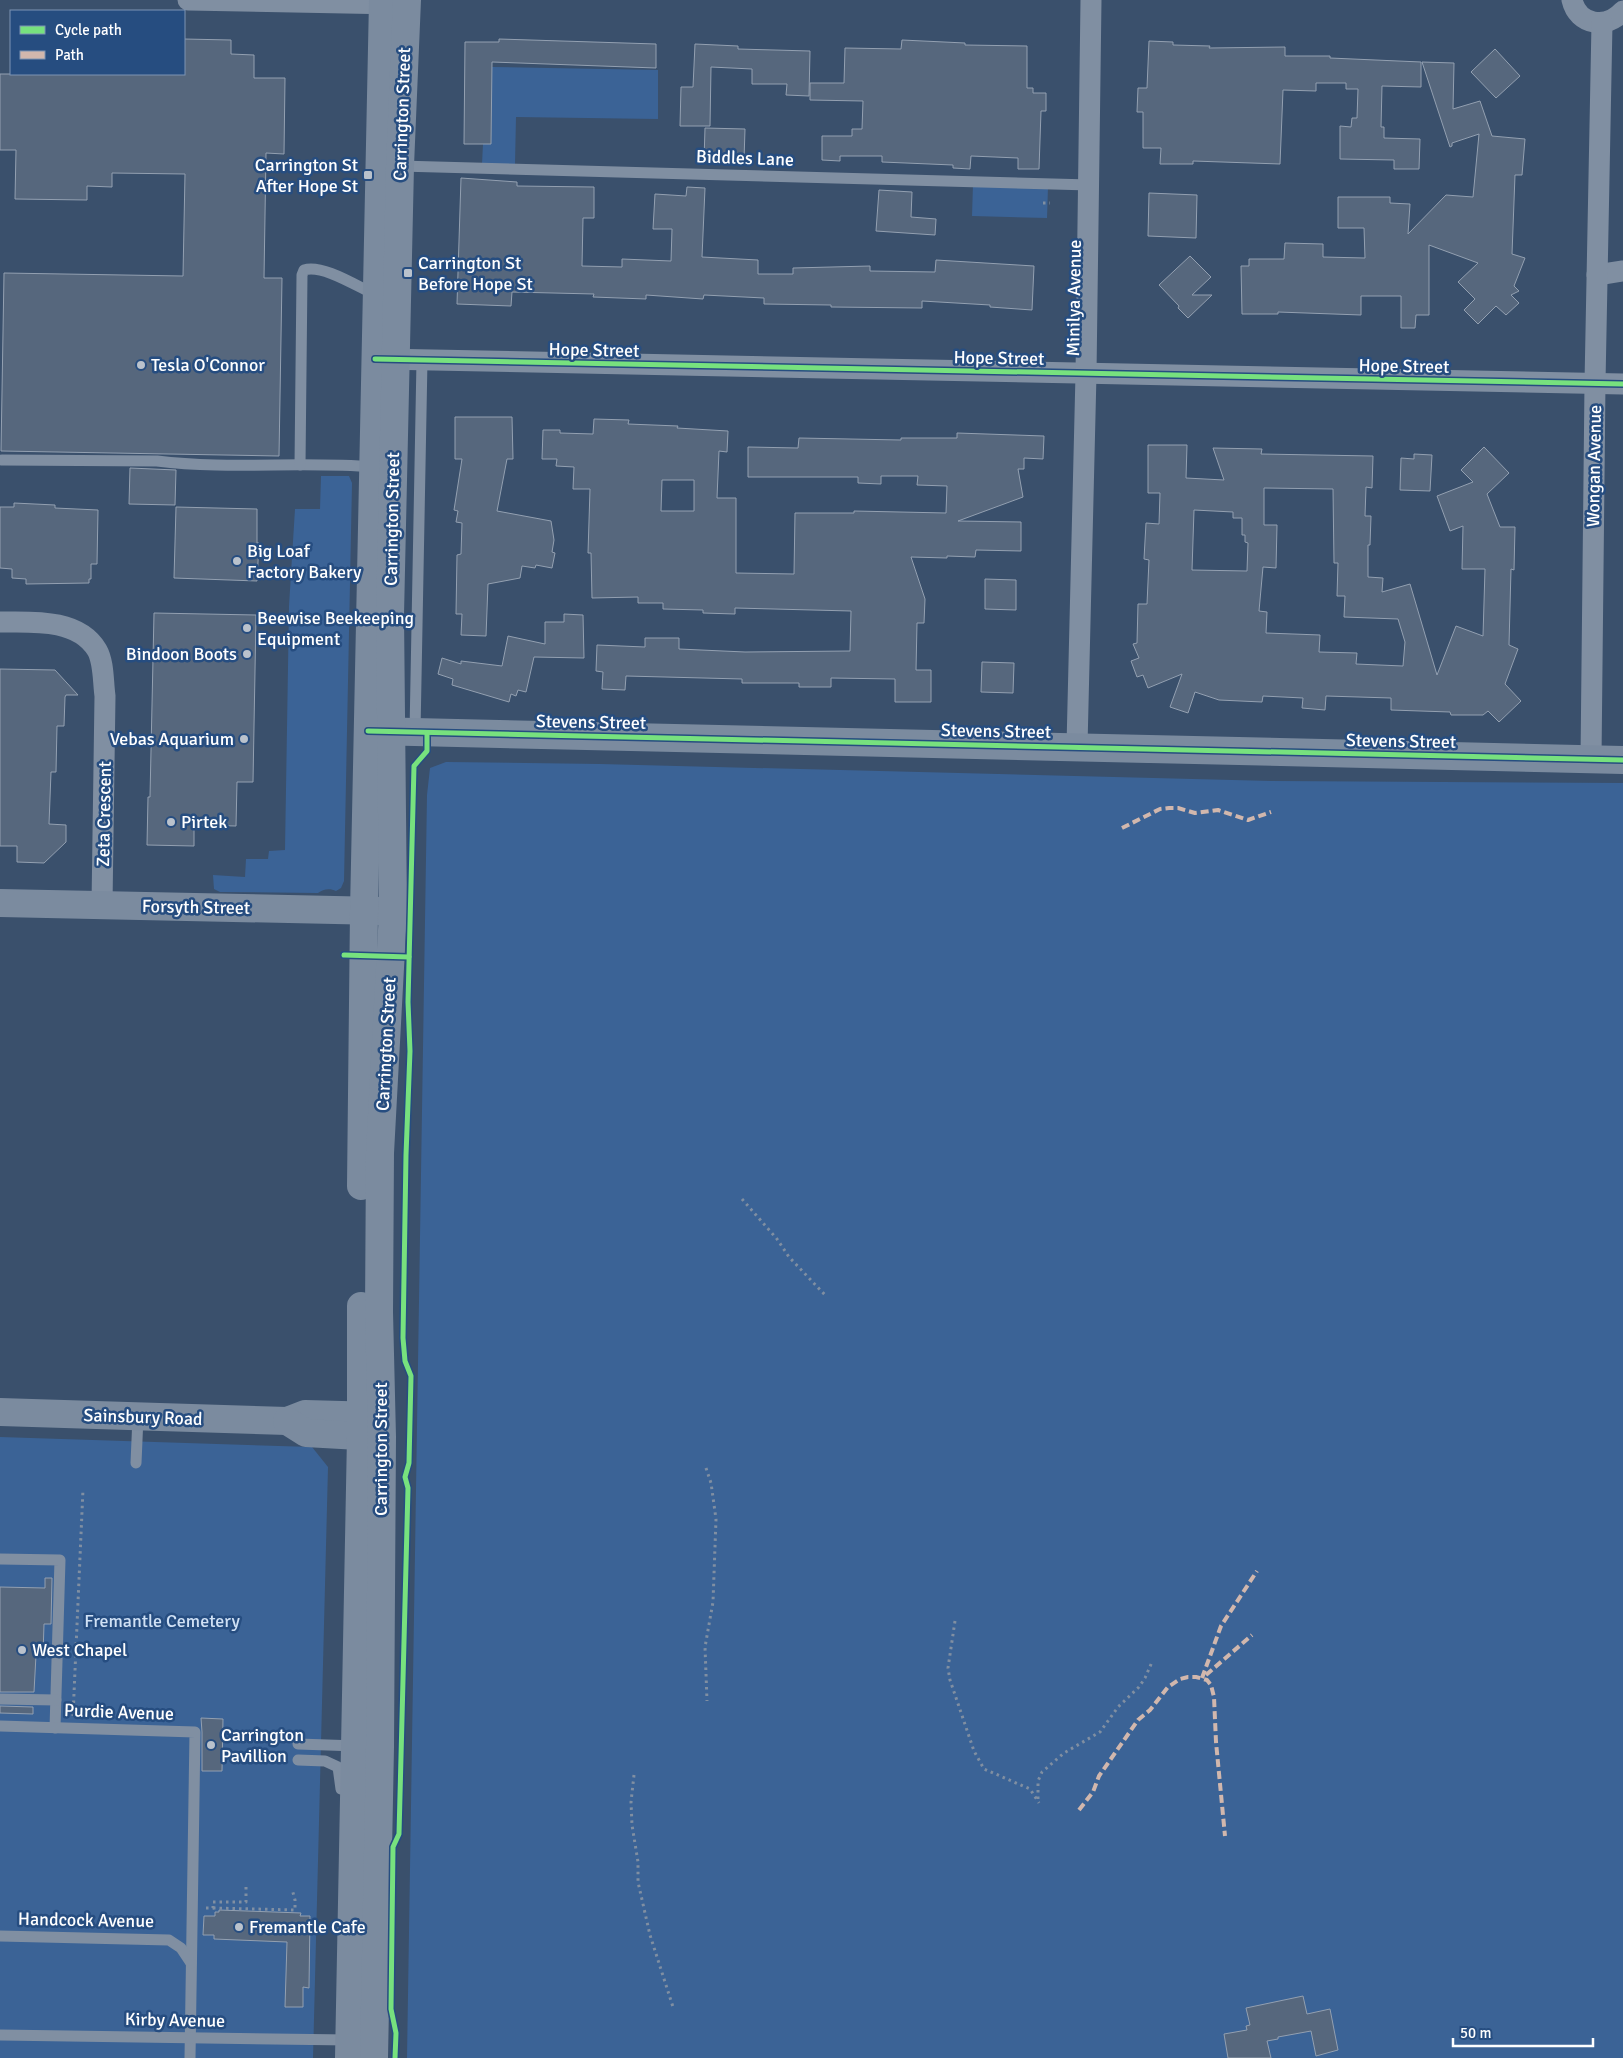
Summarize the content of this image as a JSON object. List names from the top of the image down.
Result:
{
  "streets": {
    "main road": [
      "Carrington Street",
      "Stevens Street",
      "Forsyth Street",
      "Sainsbury Road"
    ],
    "street": [
      "Minilya Avenue",
      "Hope Street",
      "Wongan Avenue",
      "Zeta Crescent"
    ],
    "lane": [
      "Biddles Lane",
      "Purdie Avenue",
      "Handcock Avenue",
      "Kirby Avenue"
    ]
  },
  "crossings": [
    ["Carrington Street", "Biddles Lane"],
    ["Carrington Street", "Hope Street"],
    ["Carrington Street", "Stevens Street"],
    ["Carrington Street", "Forsyth Street"],
    ["Carrington Street", "Sainsbury Road"],
    ["Carrington Street", "Kirby Avenue"],
    ["Biddles Lane", "Minilya Avenue"],
    ["Minilya Avenue", "Hope Street"],
    ["Minilya Avenue", "Stevens Street"],
    ["Hope Street", "Wongan Avenue"],
    ["Wongan Avenue", "Stevens Street"],
    ["Zeta Crescent", "Forsyth Street"]
  ],
  "parks": ["Fremantle Cemetery"],
  "places": {
    "transit": ["Carrington St After Hope St", "Carrington St Before Hope St"],
    "other": [
      "Tesla O'Connor",
      "Big Loaf Factory Bakery",
      "Beewise Beekeeping Equipment",
      "Bindoon Boots",
      "Vebas Aquarium",
      "Pirtek",
      "West Chapel",
      "Carrington Pavillion",
      "Fremantle Cafe"
    ]
  },
  "legend": ["Cycle path", "Path"],
  "scale_bar": "50 m"
}
